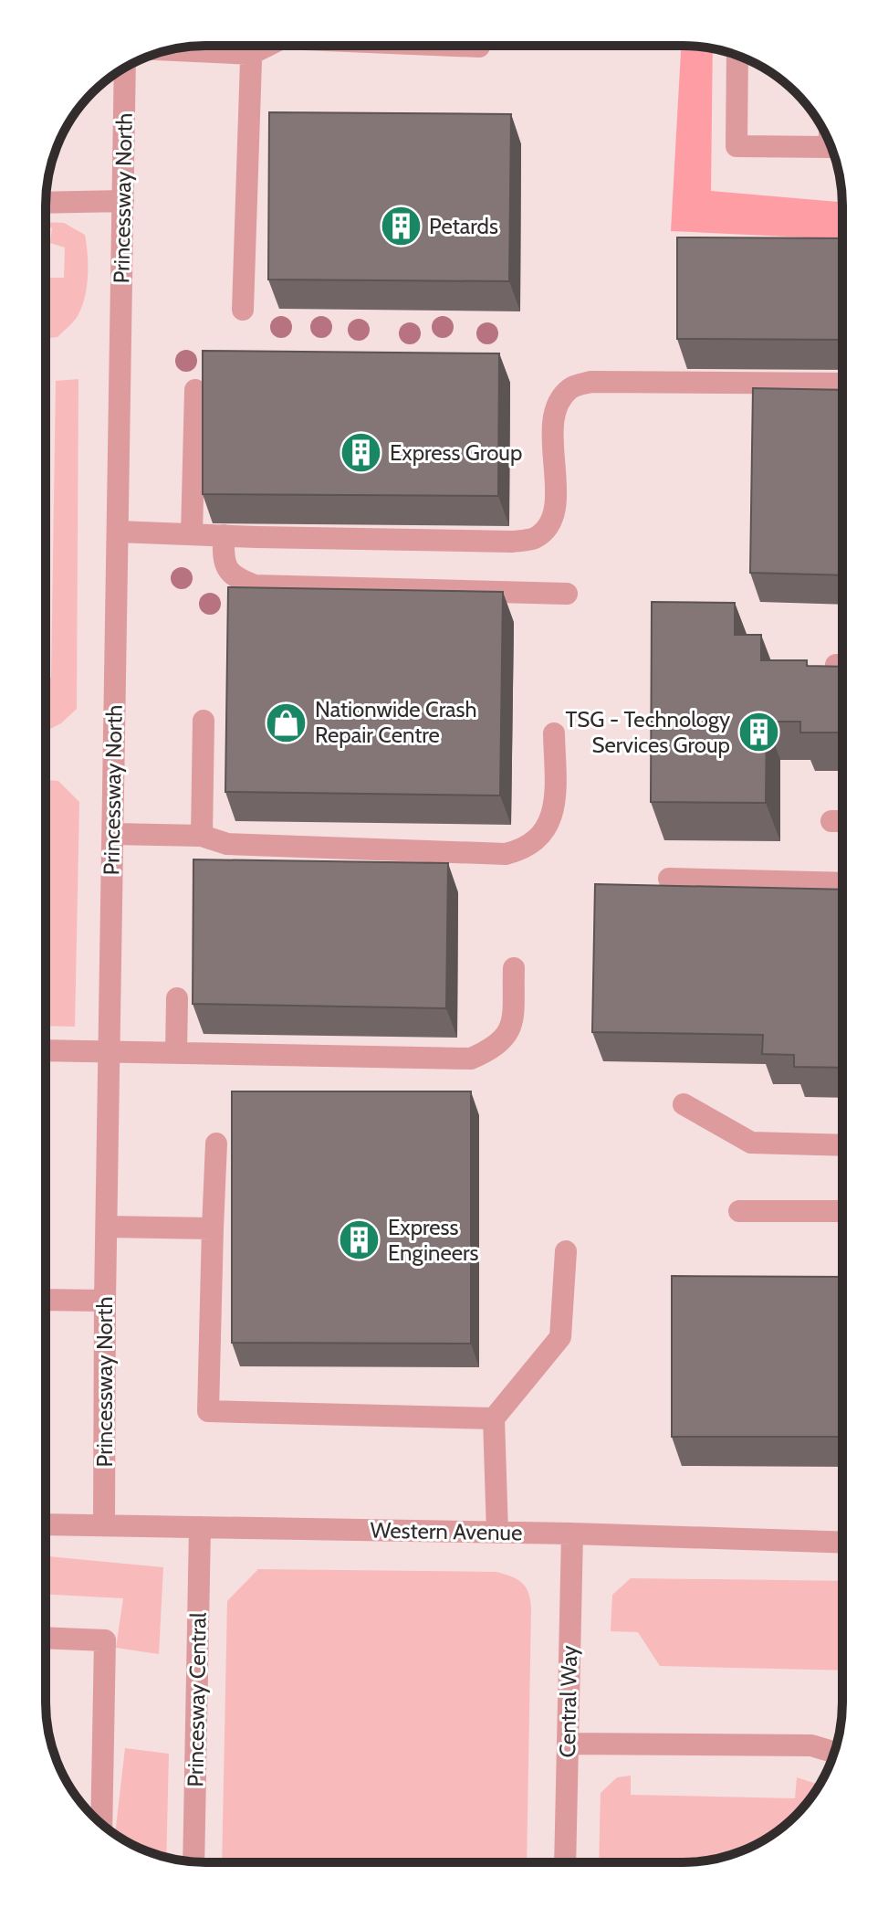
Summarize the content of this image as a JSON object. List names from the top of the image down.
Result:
{
  "streets": {
    "street": [
      "Princessway North",
      "Western Avenue",
      "Princesway Central",
      "Central Way"
    ]
  },
  "crossings": [
    ["Princessway North", "Western Avenue"],
    ["Western Avenue", "Princesway Central"],
    ["Western Avenue", "Central Way"]
  ],
  "places": {
    "building": [
      "Petards",
      "Express Group",
      "TSG - Technology Services Group",
      "Express Engineers"
    ],
    "shop": ["Nationwide Crash Repair Centre"]
  }
}
